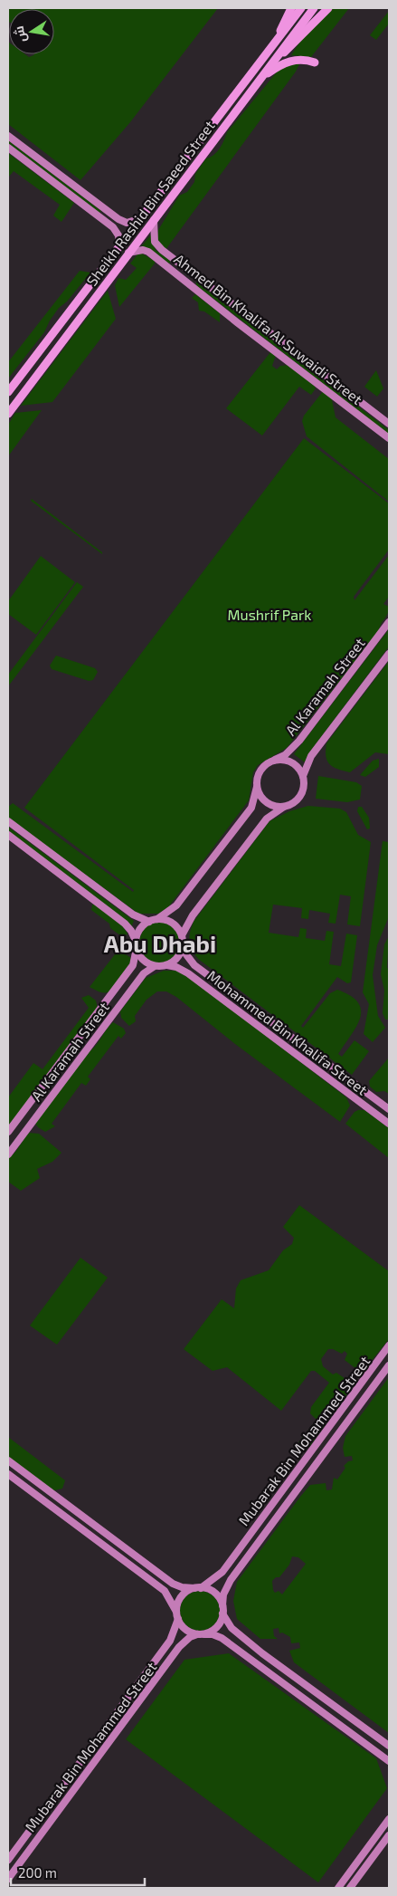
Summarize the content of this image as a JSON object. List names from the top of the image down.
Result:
{
  "streets": {
    "main road": [
      "Sheikh Rashid Bin Saeed Street",
      "Ahmed Bin Khalifa Al Suwaidi Street",
      "Al Karamah Street",
      "Mohammed Bin Khalifa Street",
      "Mubarak Bin Mohammed Street"
    ]
  },
  "crossings": [
    ["Sheikh Rashid Bin Saeed Street", "Ahmed Bin Khalifa Al Suwaidi Street"],
    ["Al Karamah Street", "Mohammed Bin Khalifa Street"]
  ],
  "districts": ["Abu Dhabi"],
  "parks": ["Mushrif Park"],
  "scale_bar": "200 m",
  "north": "left"
}
